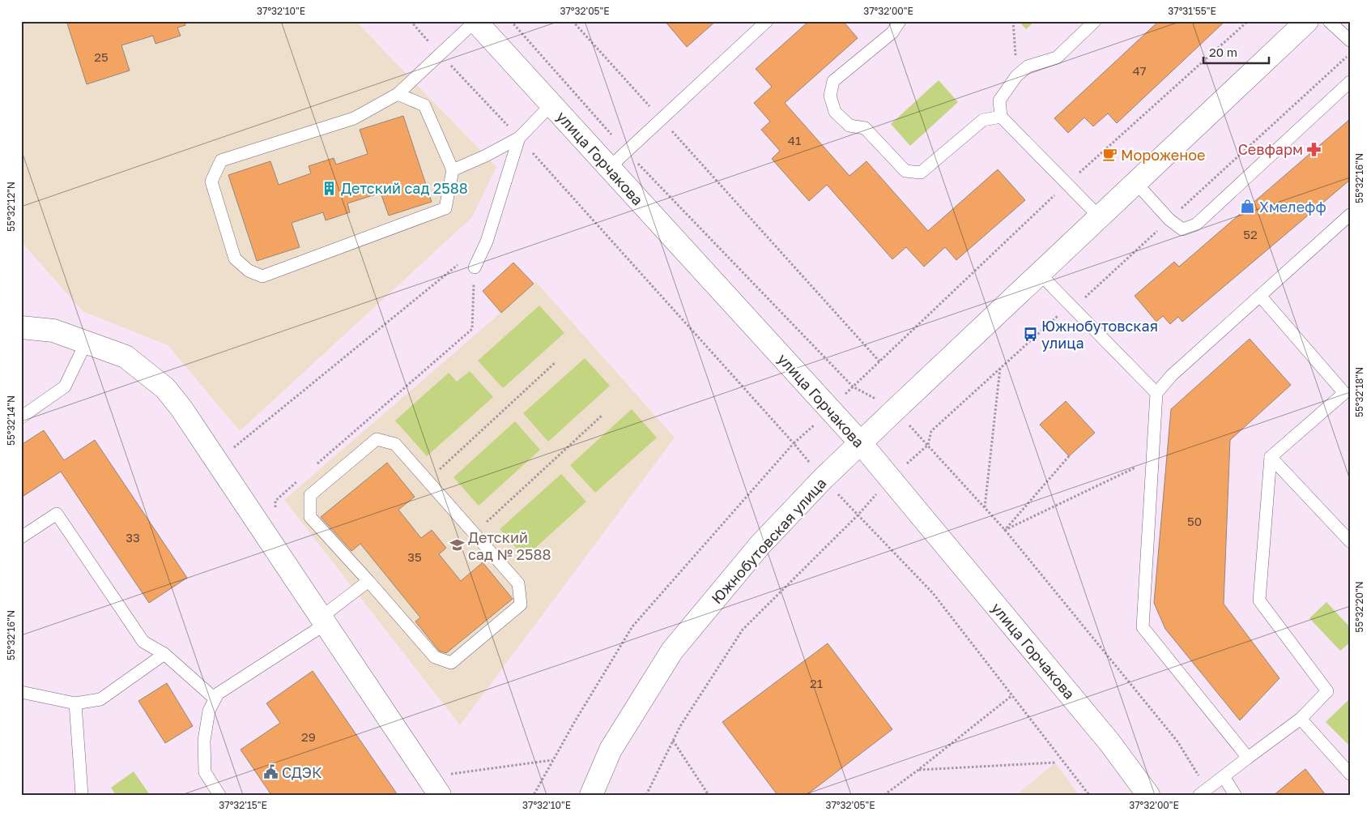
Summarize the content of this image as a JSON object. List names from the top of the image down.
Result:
{
  "streets": {
    "street": ["улица Горчакова", "Южнобутовская улица"]
  },
  "crossings": [
    ["улица Горчакова", "Южнобутовская улица"]
  ],
  "places": {
    "pharmacy": ["Севфарм"],
    "cafe": ["Мороженое"],
    "building": ["Детский сад 2588"],
    "shop": ["Хмелефф"],
    "bus stop": ["Южнобутовская улица"],
    "school or university": ["Детский сад № 2588"],
    "public building": ["СДЭК"]
  },
  "house_numbers": [
    "25",
    "47",
    "41",
    "52",
    "50",
    "33",
    "35",
    "21",
    "29"
  ],
  "scale_bar": "20 m",
  "coordinates": [
    "37°32'10\"E",
    "37°32'05\"E",
    "37°32'00\"E",
    "37°31'55\"E",
    "55°32'16\"N",
    "55°32'12\"N",
    "55°32'18\"N",
    "55°32'14\"N",
    "55°32'20\"N",
    "37°32'15\"E"
  ]
}
